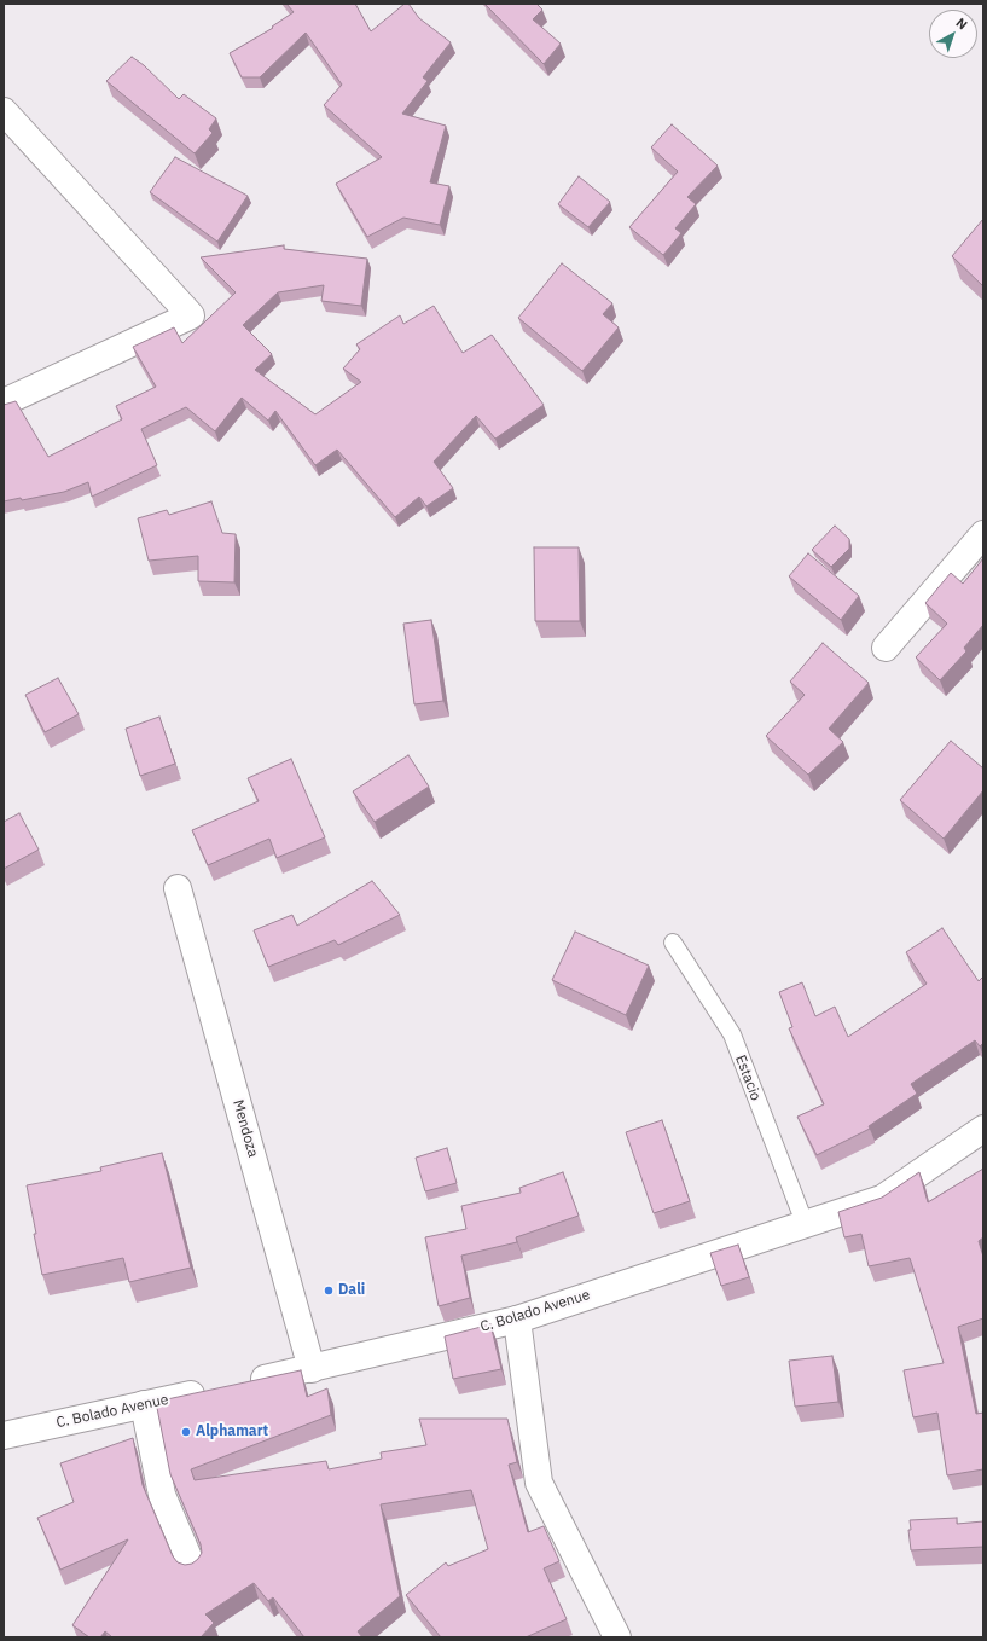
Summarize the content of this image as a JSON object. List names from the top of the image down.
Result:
{
  "streets": {
    "street": ["Mendoza", "C. Bolado Avenue"],
    "lane": ["Estacio"]
  },
  "crossings": [
    ["Estacio", "C. Bolado Avenue"],
    ["Mendoza", "C. Bolado Avenue"]
  ],
  "places": ["Dali", "Alphamart"],
  "north": "top right"
}
